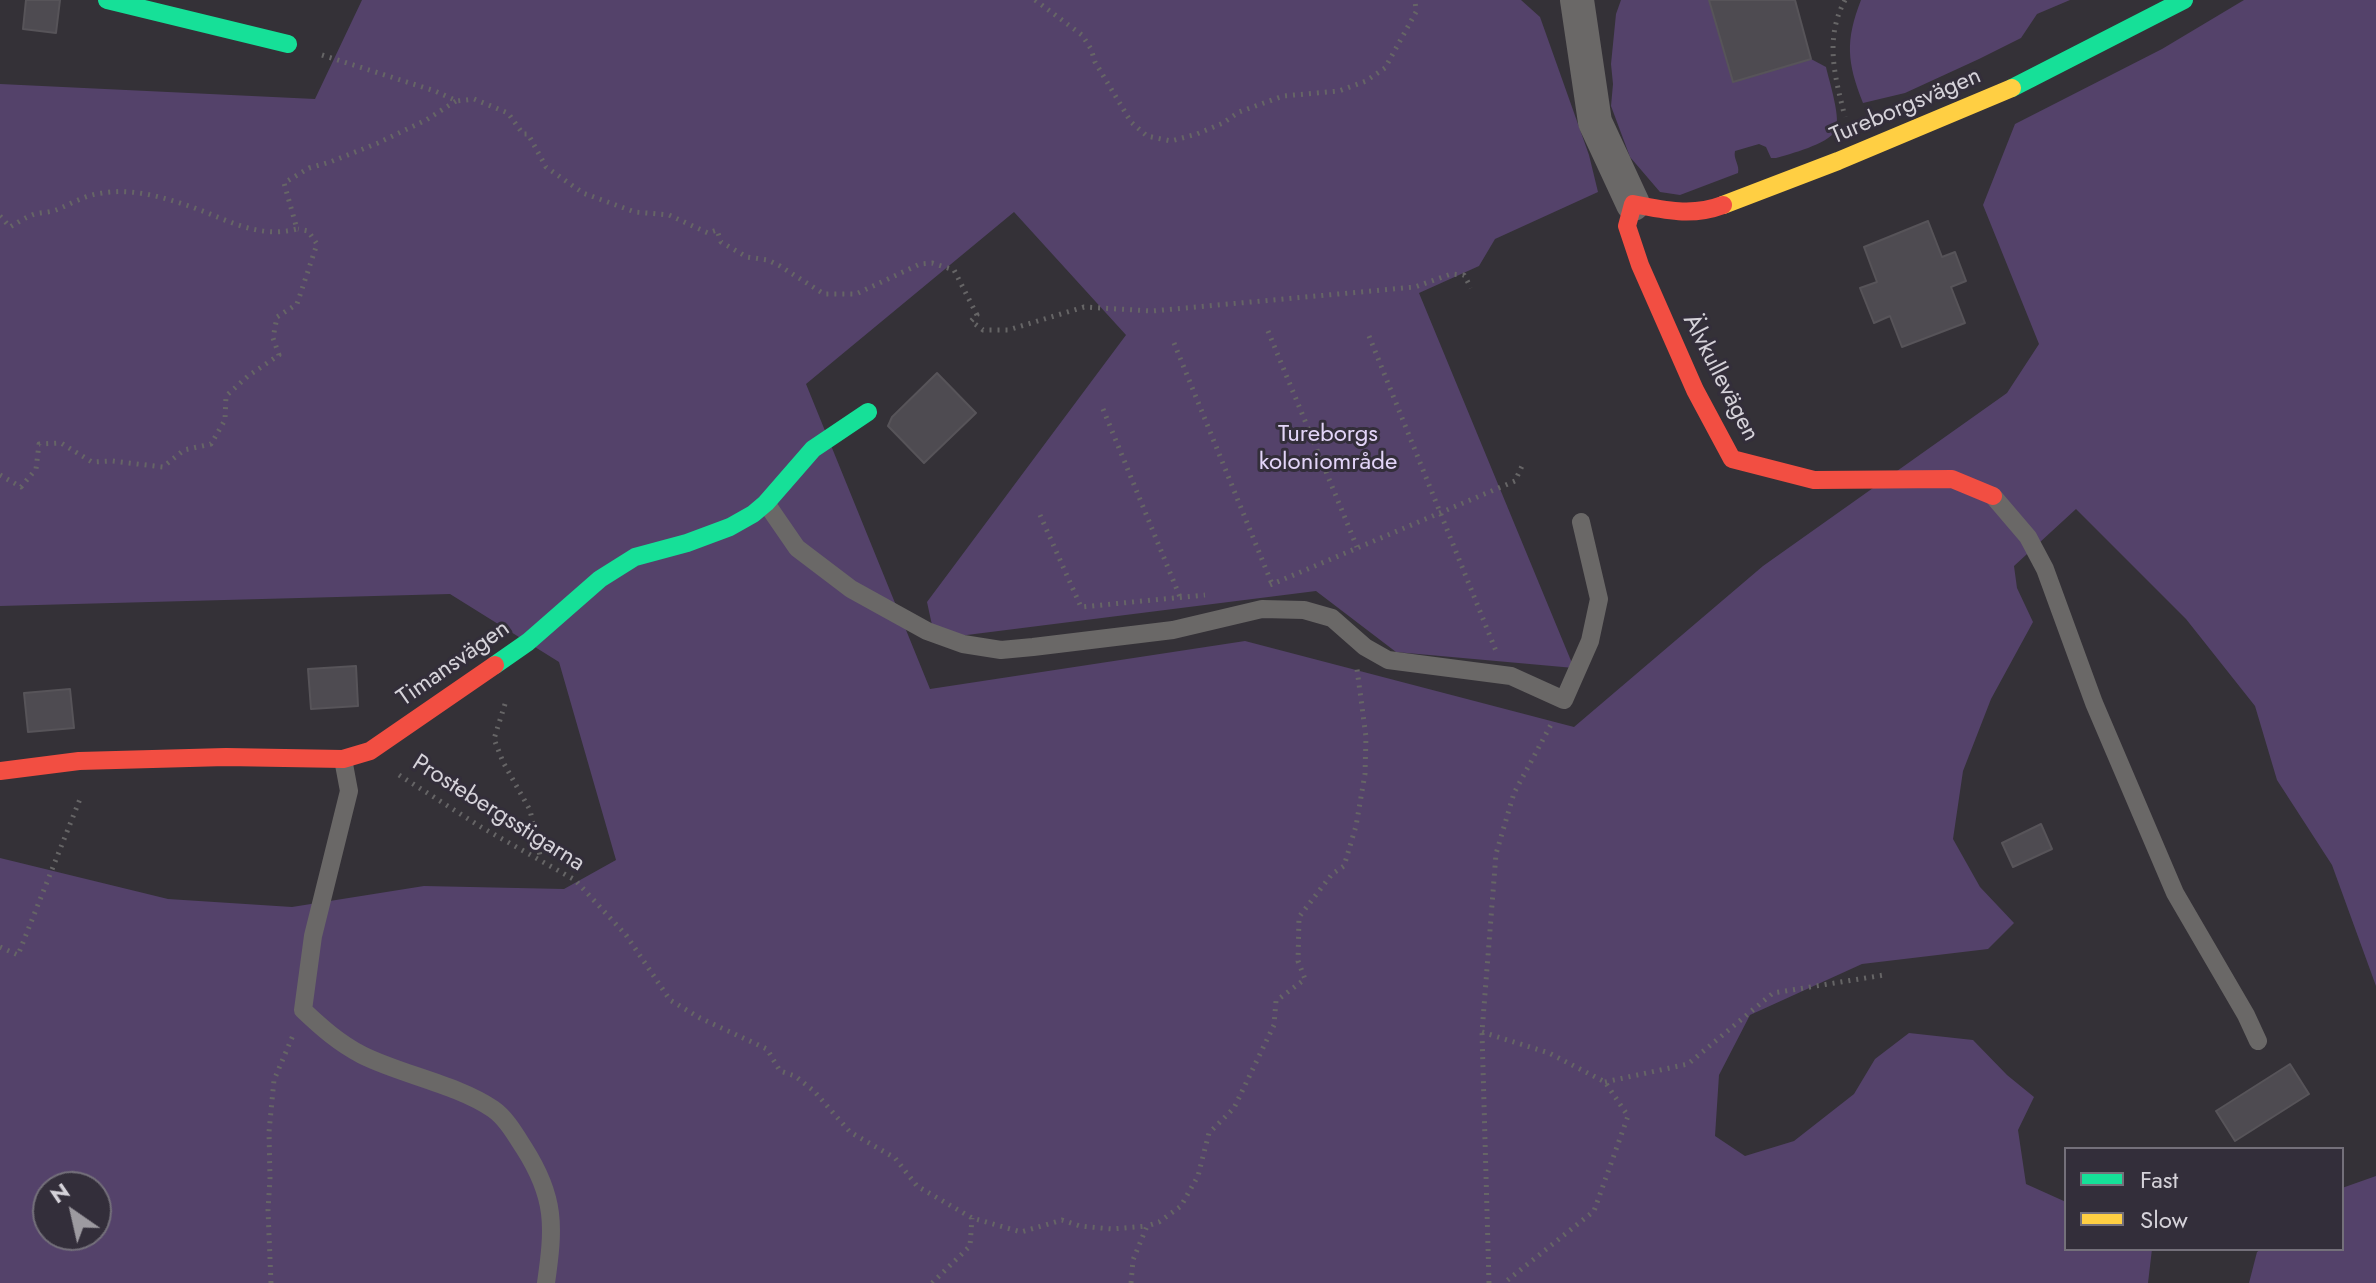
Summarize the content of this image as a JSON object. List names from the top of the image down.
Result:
{
  "streets": {
    "street": ["Tureborgsvägen", "Älvkullevägen", "Timansvägen"],
    "path": ["Prostebergsstigarna"]
  },
  "crossings": [
    ["Tureborgsvägen", "Älvkullevägen"],
    ["Timansvägen", "Prostebergsstigarna"]
  ],
  "parks": ["Tureborgs koloniområde"],
  "legend": ["Fast", "Slow"],
  "north": "top left"
}
